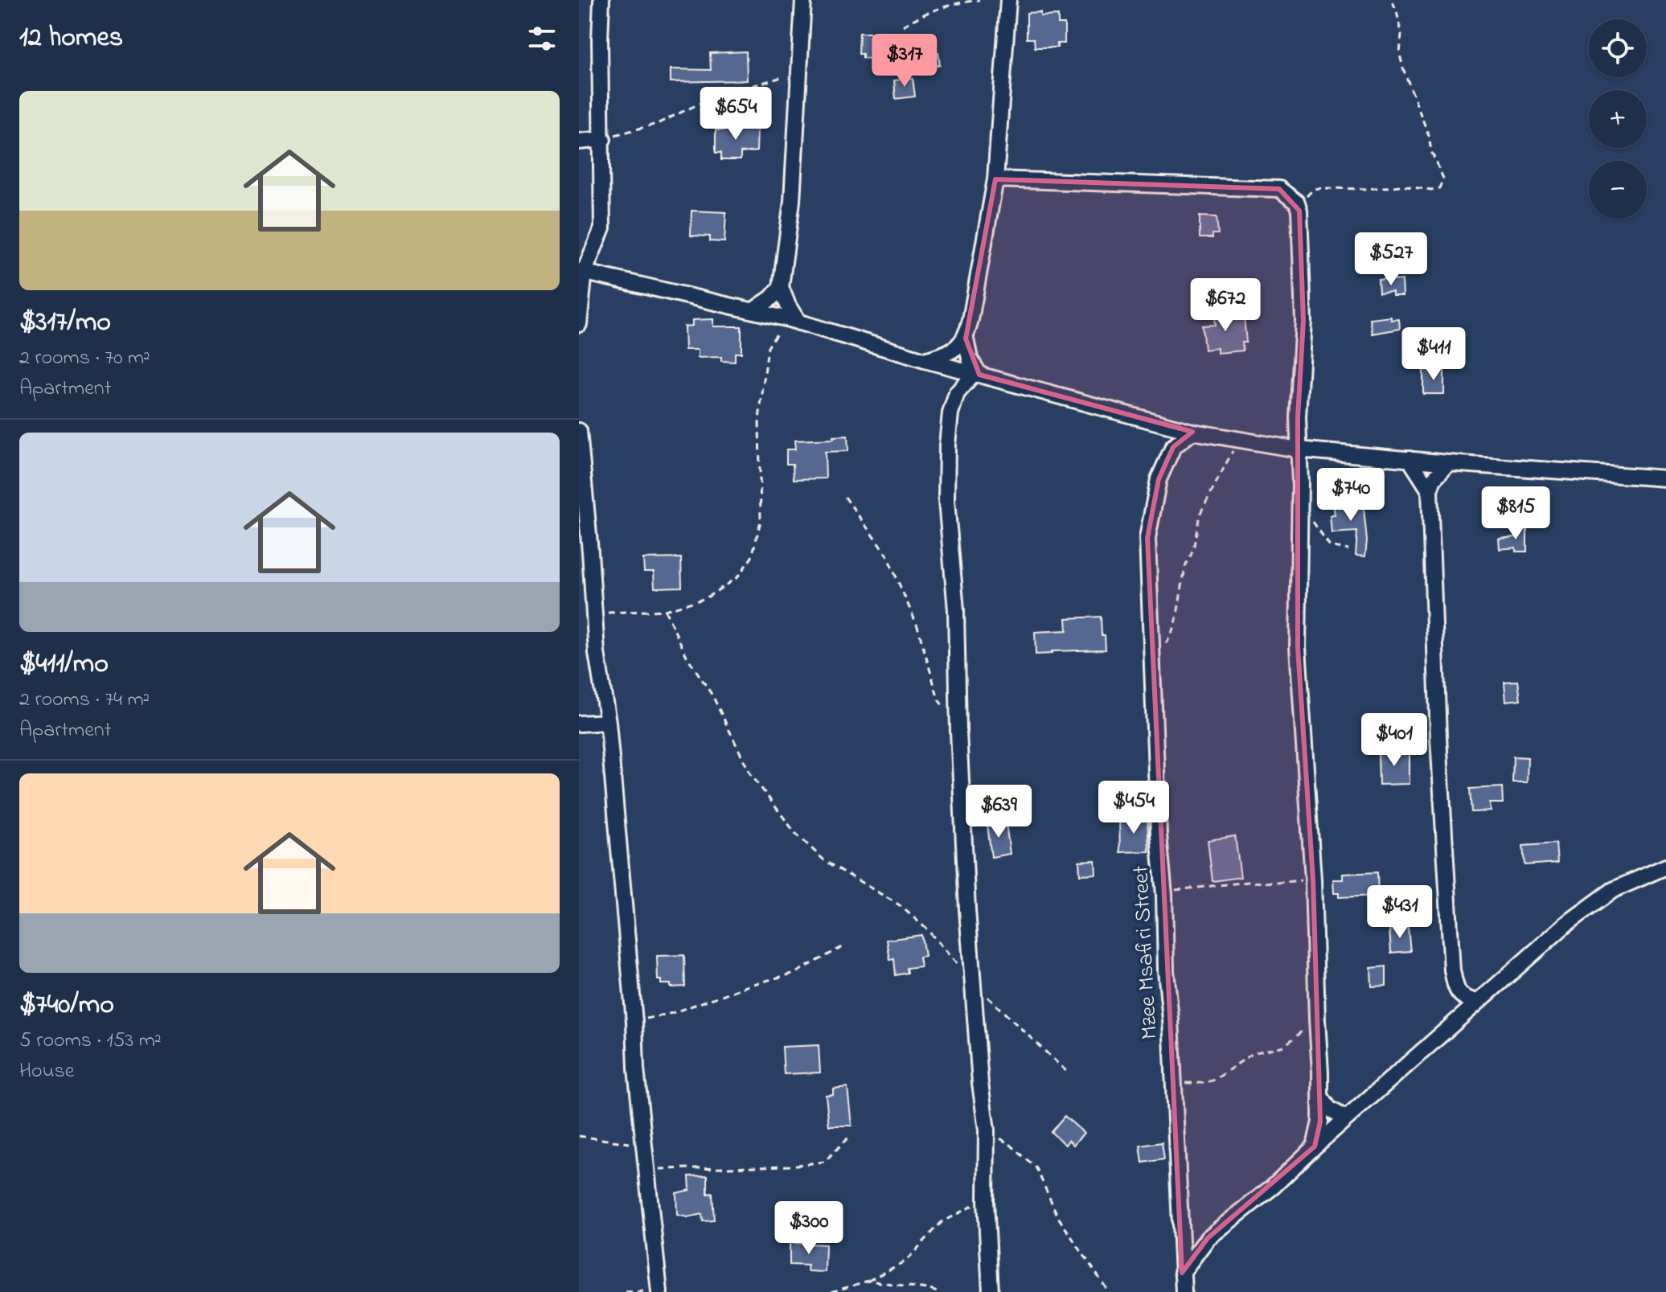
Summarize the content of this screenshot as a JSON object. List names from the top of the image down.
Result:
{
  "streets": {
    "street": ["Mzee Msafiri Street"]
  },
  "page": {
    "heading": "12 homes",
    "map_buttons": ["+", "−"],
    "price": [
      "$317",
      "$654",
      "$527",
      "$672",
      "$411",
      "$740",
      "$815",
      "$401",
      "$454",
      "$639",
      "$431",
      "$300"
    ],
    "list": [
      {
        "name": "$317/mo",
        "note": "2 rooms · 70 m² · Apartment"
      },
      {
        "name": "$411/mo",
        "note": "2 rooms · 74 m² · Apartment"
      },
      {
        "name": "$740/mo",
        "note": "5 rooms · 153 m² · House"
      }
    ]
  }
}
